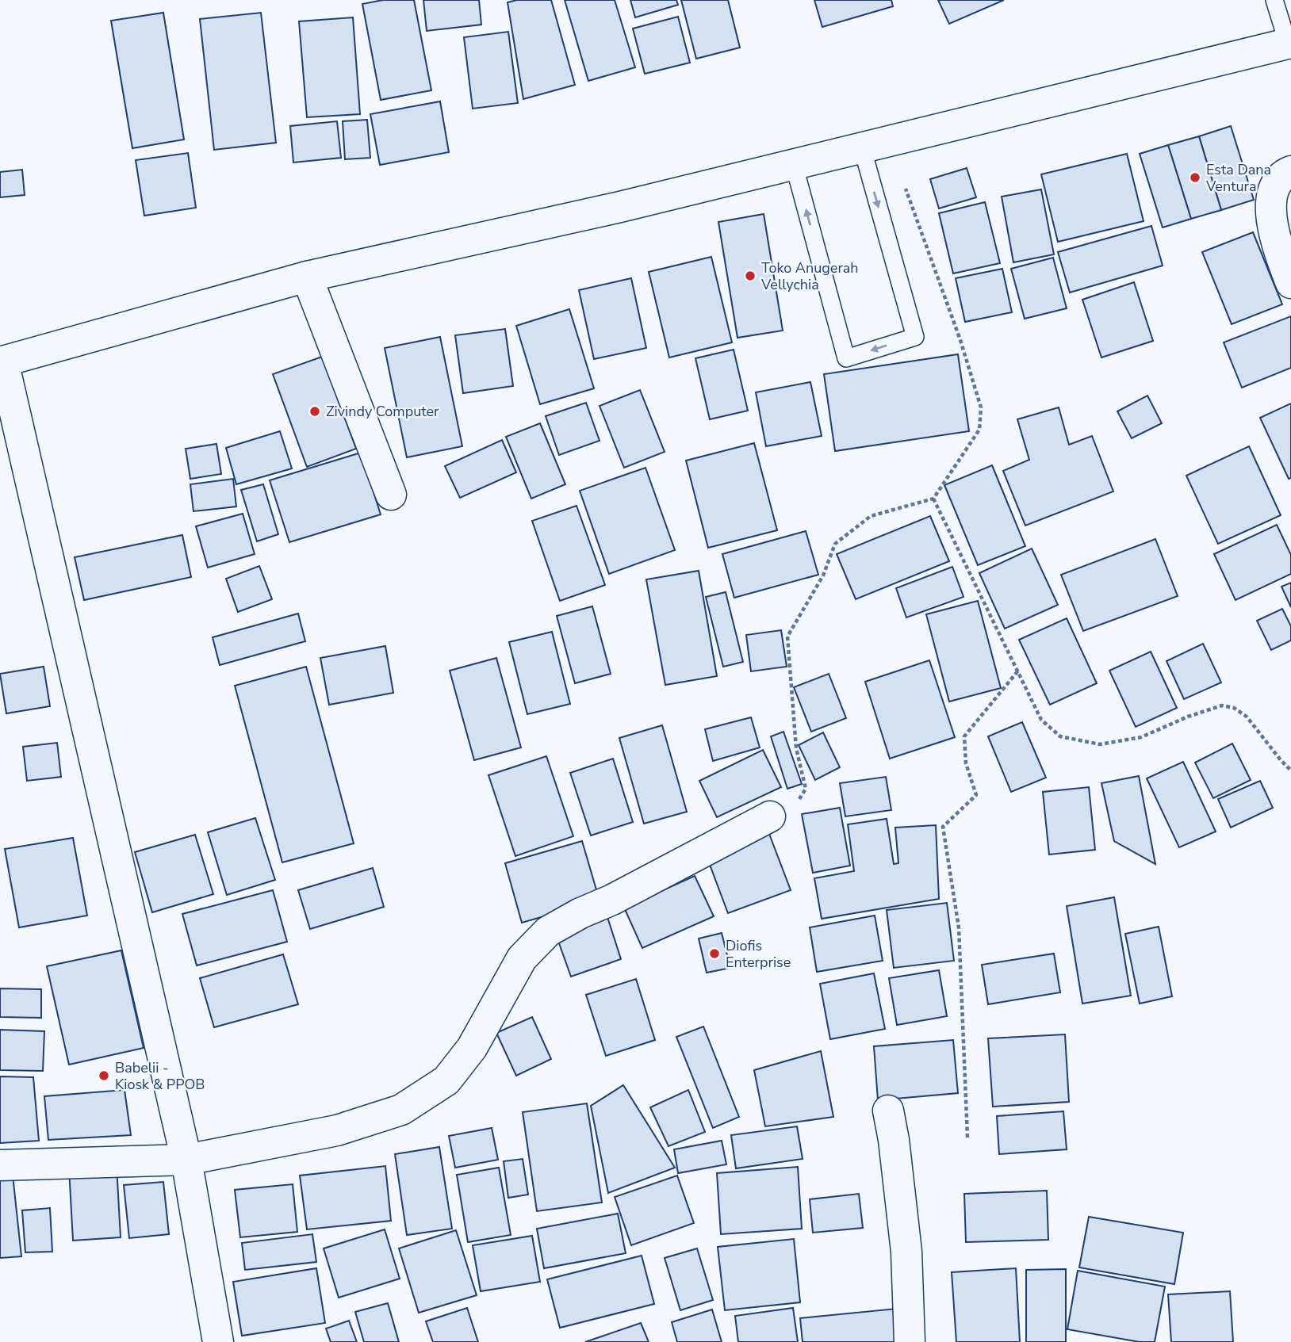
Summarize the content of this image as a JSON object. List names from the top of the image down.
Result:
{
  "places": [
    "Esta Dana Ventura",
    "Toko Anugerah Vellychia",
    "Zivindy Computer",
    "Diofis Enterprise",
    "Babelii - Kiosk & PPOB"
  ]
}
